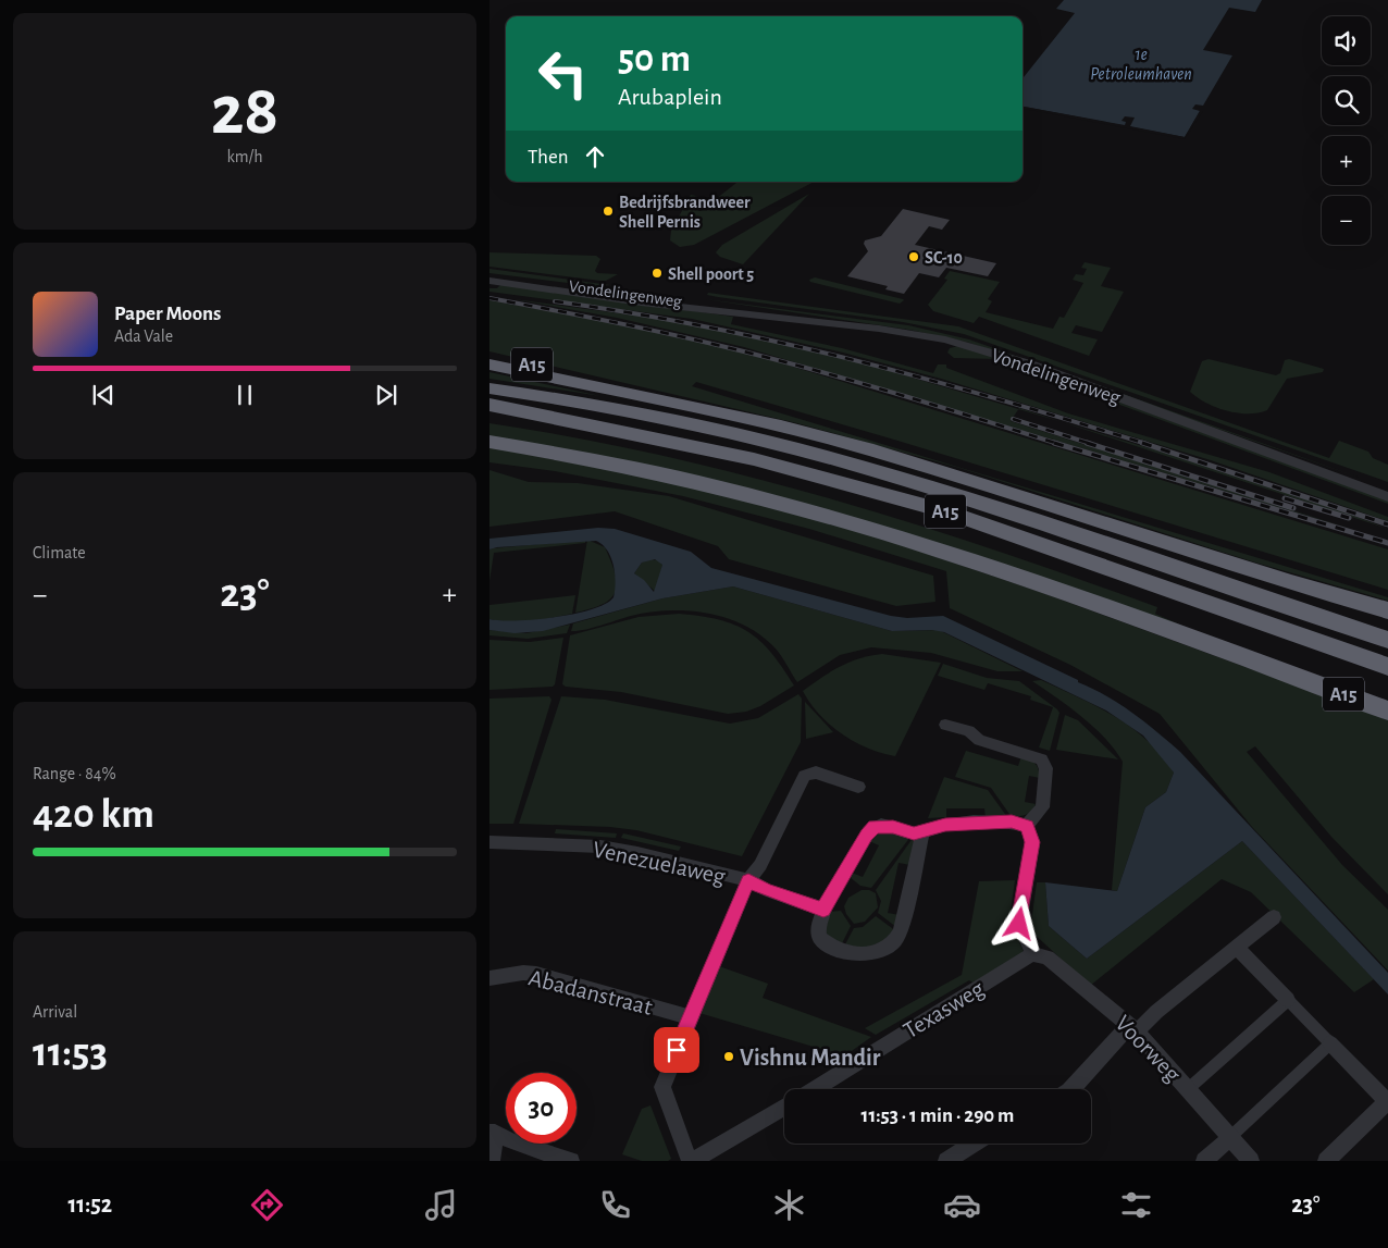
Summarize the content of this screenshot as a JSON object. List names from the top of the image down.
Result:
{
  "streets": {
    "highway": ["A15"],
    "street": [
      "Vondelingenweg",
      "Venezuelaweg",
      "Abadanstraat",
      "Texasweg",
      "Voorweg"
    ]
  },
  "crossings": [
    ["Texasweg", "Voorweg"]
  ],
  "water": ["1e Petroleumhaven"],
  "places": [
    "Bedrijfsbrandweer Shell Pernis",
    "SC-10",
    "Shell poort 5",
    "Vishnu Mandir"
  ],
  "page": {
    "tile": [
      ["28", "km/h"],
      "Climate",
      ["Range · 84%", "420 km"],
      ["Arrival", "11:53"]
    ],
    "map_buttons": ["+", "−"],
    "turn": ["50 m", "Arubaplein"],
    "then": "Then",
    "song": ["Paper Moons", "Ada Vale"],
    "heat": ["−", "23°", "+"],
    "limit": "30",
    "trip": "11:53 · 1 min · 290 m",
    "tabs": ["11:52", "23°"]
  }
}
